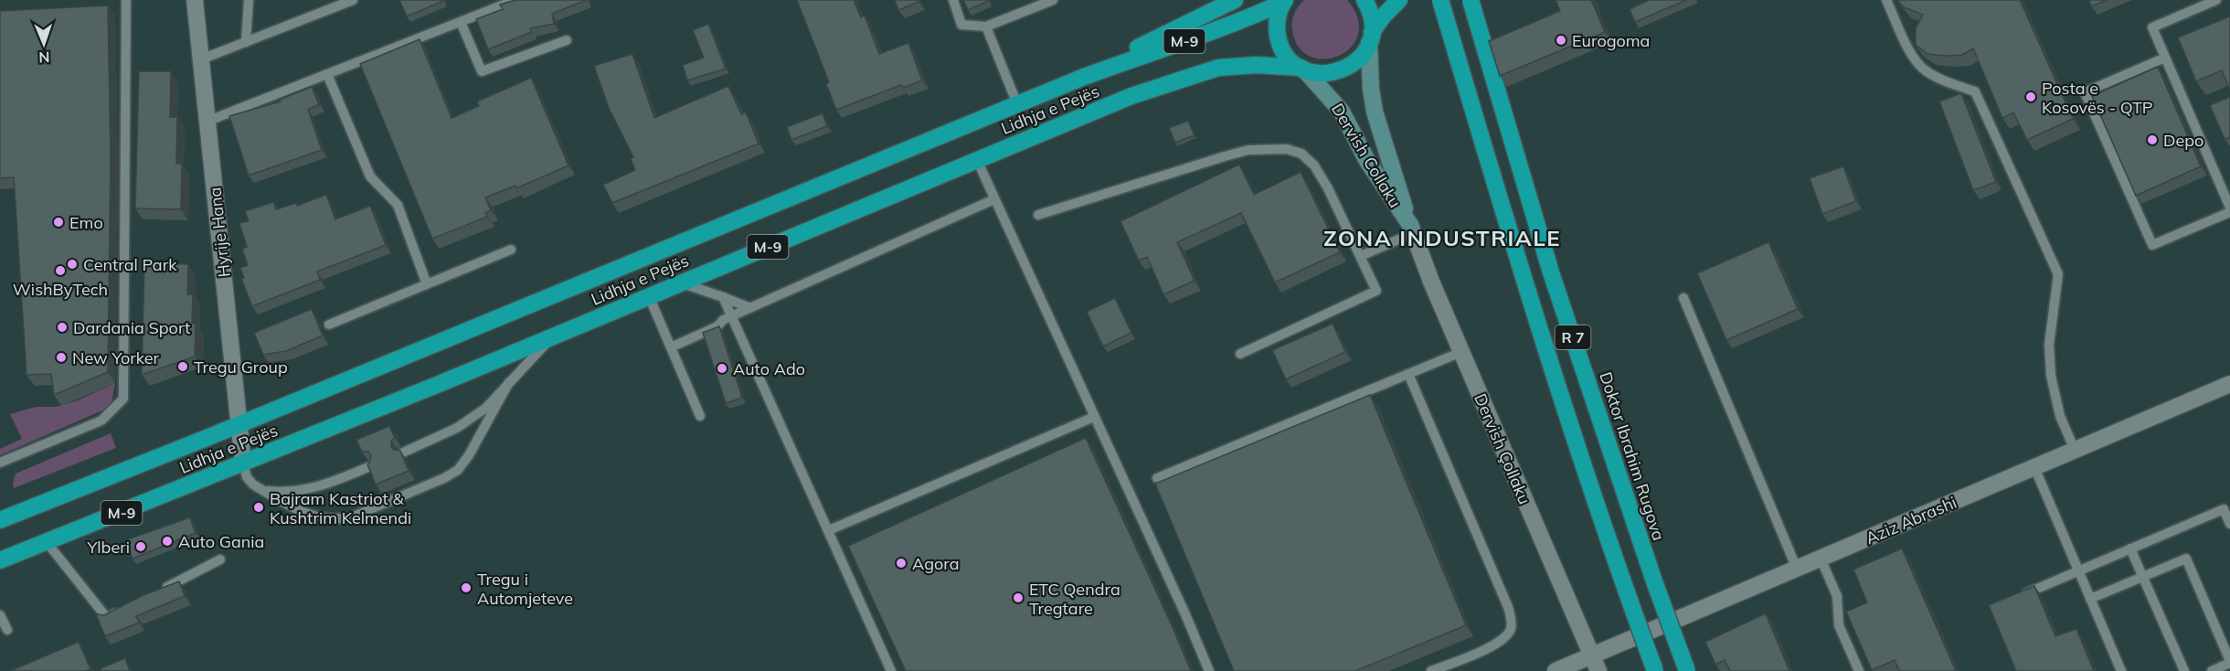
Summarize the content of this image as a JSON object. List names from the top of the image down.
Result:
{
  "streets": {
    "highway": [
      "M-9",
      "Lidhja e Pejës",
      "R 7",
      "Doktor Ibrahim Rugova"
    ],
    "street": [
      "Dervish Collaku",
      "Hyrije Hana",
      "Dervish Çollaku",
      "Aziz Abrashi"
    ]
  },
  "crossings": [
    ["Lidhja e Pejës", "Dervish Collaku"],
    ["Lidhja e Pejës", "Hyrije Hana"],
    ["Dervish Collaku", "Dervish Çollaku"],
    ["Dervish Çollaku", "Aziz Abrashi"]
  ],
  "districts": ["ZONA INDUSTRIALE"],
  "places": [
    "Eurogoma",
    "Posta e Kosovës - QTP",
    "Depo",
    "Emo",
    "Central Park",
    "WishByTech",
    "Dardania Sport",
    "New Yorker",
    "Tregu Group",
    "Auto Ado",
    "Bajram Kastriot & Kushtrim Kelmendi",
    "Auto Gania",
    "Ylberi",
    "Agora",
    "Tregu i Automjeteve",
    "ETC Qendra Tregtare"
  ],
  "north": "bottom"
}
